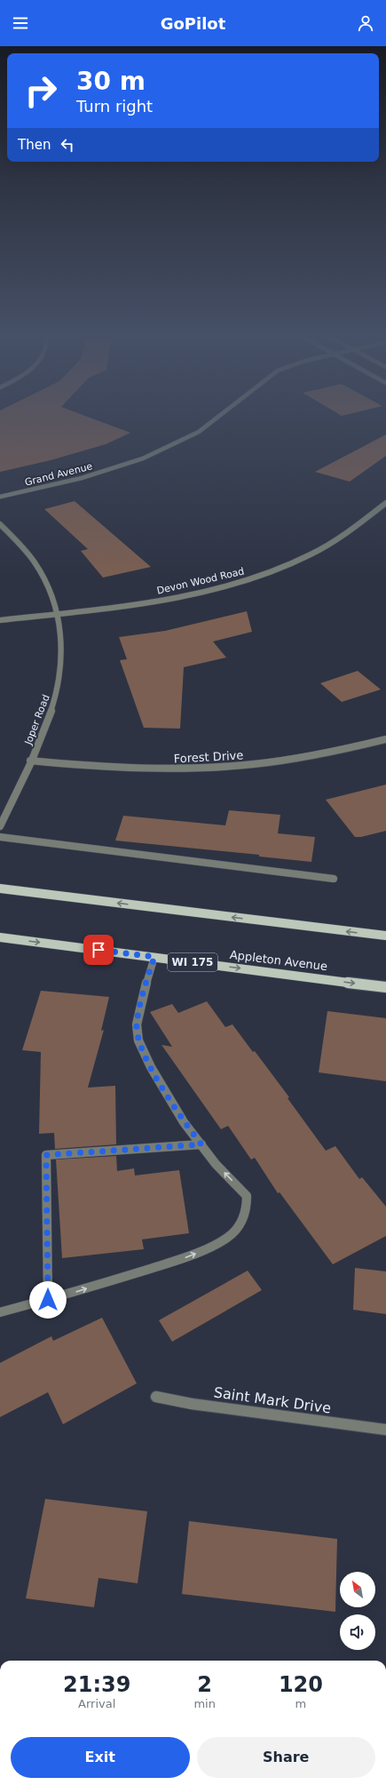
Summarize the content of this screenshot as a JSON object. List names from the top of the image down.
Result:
{
  "streets": {
    "main road": ["Appleton Avenue", "WI 175"],
    "street": [
      "Grand Avenue",
      "Devon Wood Road",
      "Joper Road",
      "Forest Drive",
      "Saint Mark Drive"
    ]
  },
  "crossings": [
    ["Devon Wood Road", "Joper Road"],
    ["Joper Road", "Forest Drive"]
  ],
  "north": "top left",
  "page": {
    "header": "GoPilot",
    "turn": ["30 m", "Turn right"],
    "then": "Then",
    "eta": [
      "21:39",
      "Arrival",
      "2",
      "min",
      "120",
      "m"
    ],
    "buttons": ["Exit", "Share"]
  }
}
